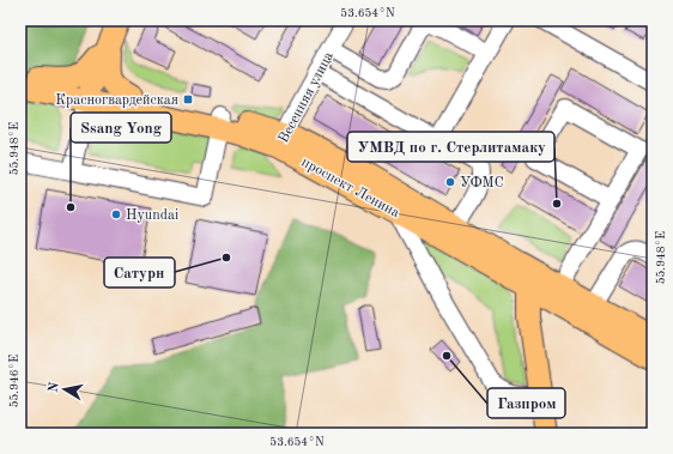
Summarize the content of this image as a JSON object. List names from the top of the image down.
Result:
{
  "streets": {
    "main road": ["проспект Ленина"],
    "street": ["Весенняя улица"]
  },
  "crossings": [
    ["Весенняя улица", "проспект Ленина"]
  ],
  "places": {
    "transit": ["Красногвардейская"],
    "other": [
      "УФМС",
      "УМВД по г. Стерлитамаку",
      "Ssang Yong",
      "Hyundai",
      "Сатурн",
      "Газпром"
    ]
  },
  "north": "left",
  "coordinates": ["53.654°N", "55.948°E", "55.946°E"]
}
